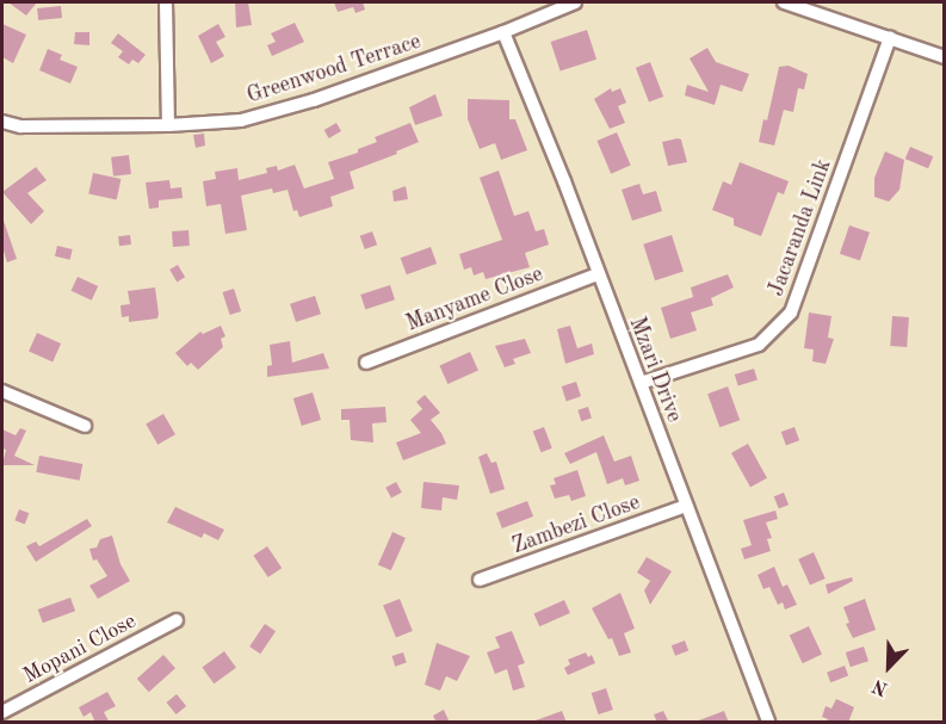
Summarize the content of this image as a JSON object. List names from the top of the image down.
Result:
{
  "streets": {
    "street": [
      "Greenwood Terrace",
      "Jacaranda Link",
      "Manyame Close",
      "Mzari Drive",
      "Zambezi Close",
      "Mopani Close"
    ]
  },
  "crossings": [
    ["Greenwood Terrace", "Mzari Drive"],
    ["Jacaranda Link", "Mzari Drive"],
    ["Manyame Close", "Mzari Drive"],
    ["Mzari Drive", "Zambezi Close"]
  ],
  "north": "bottom left"
}
